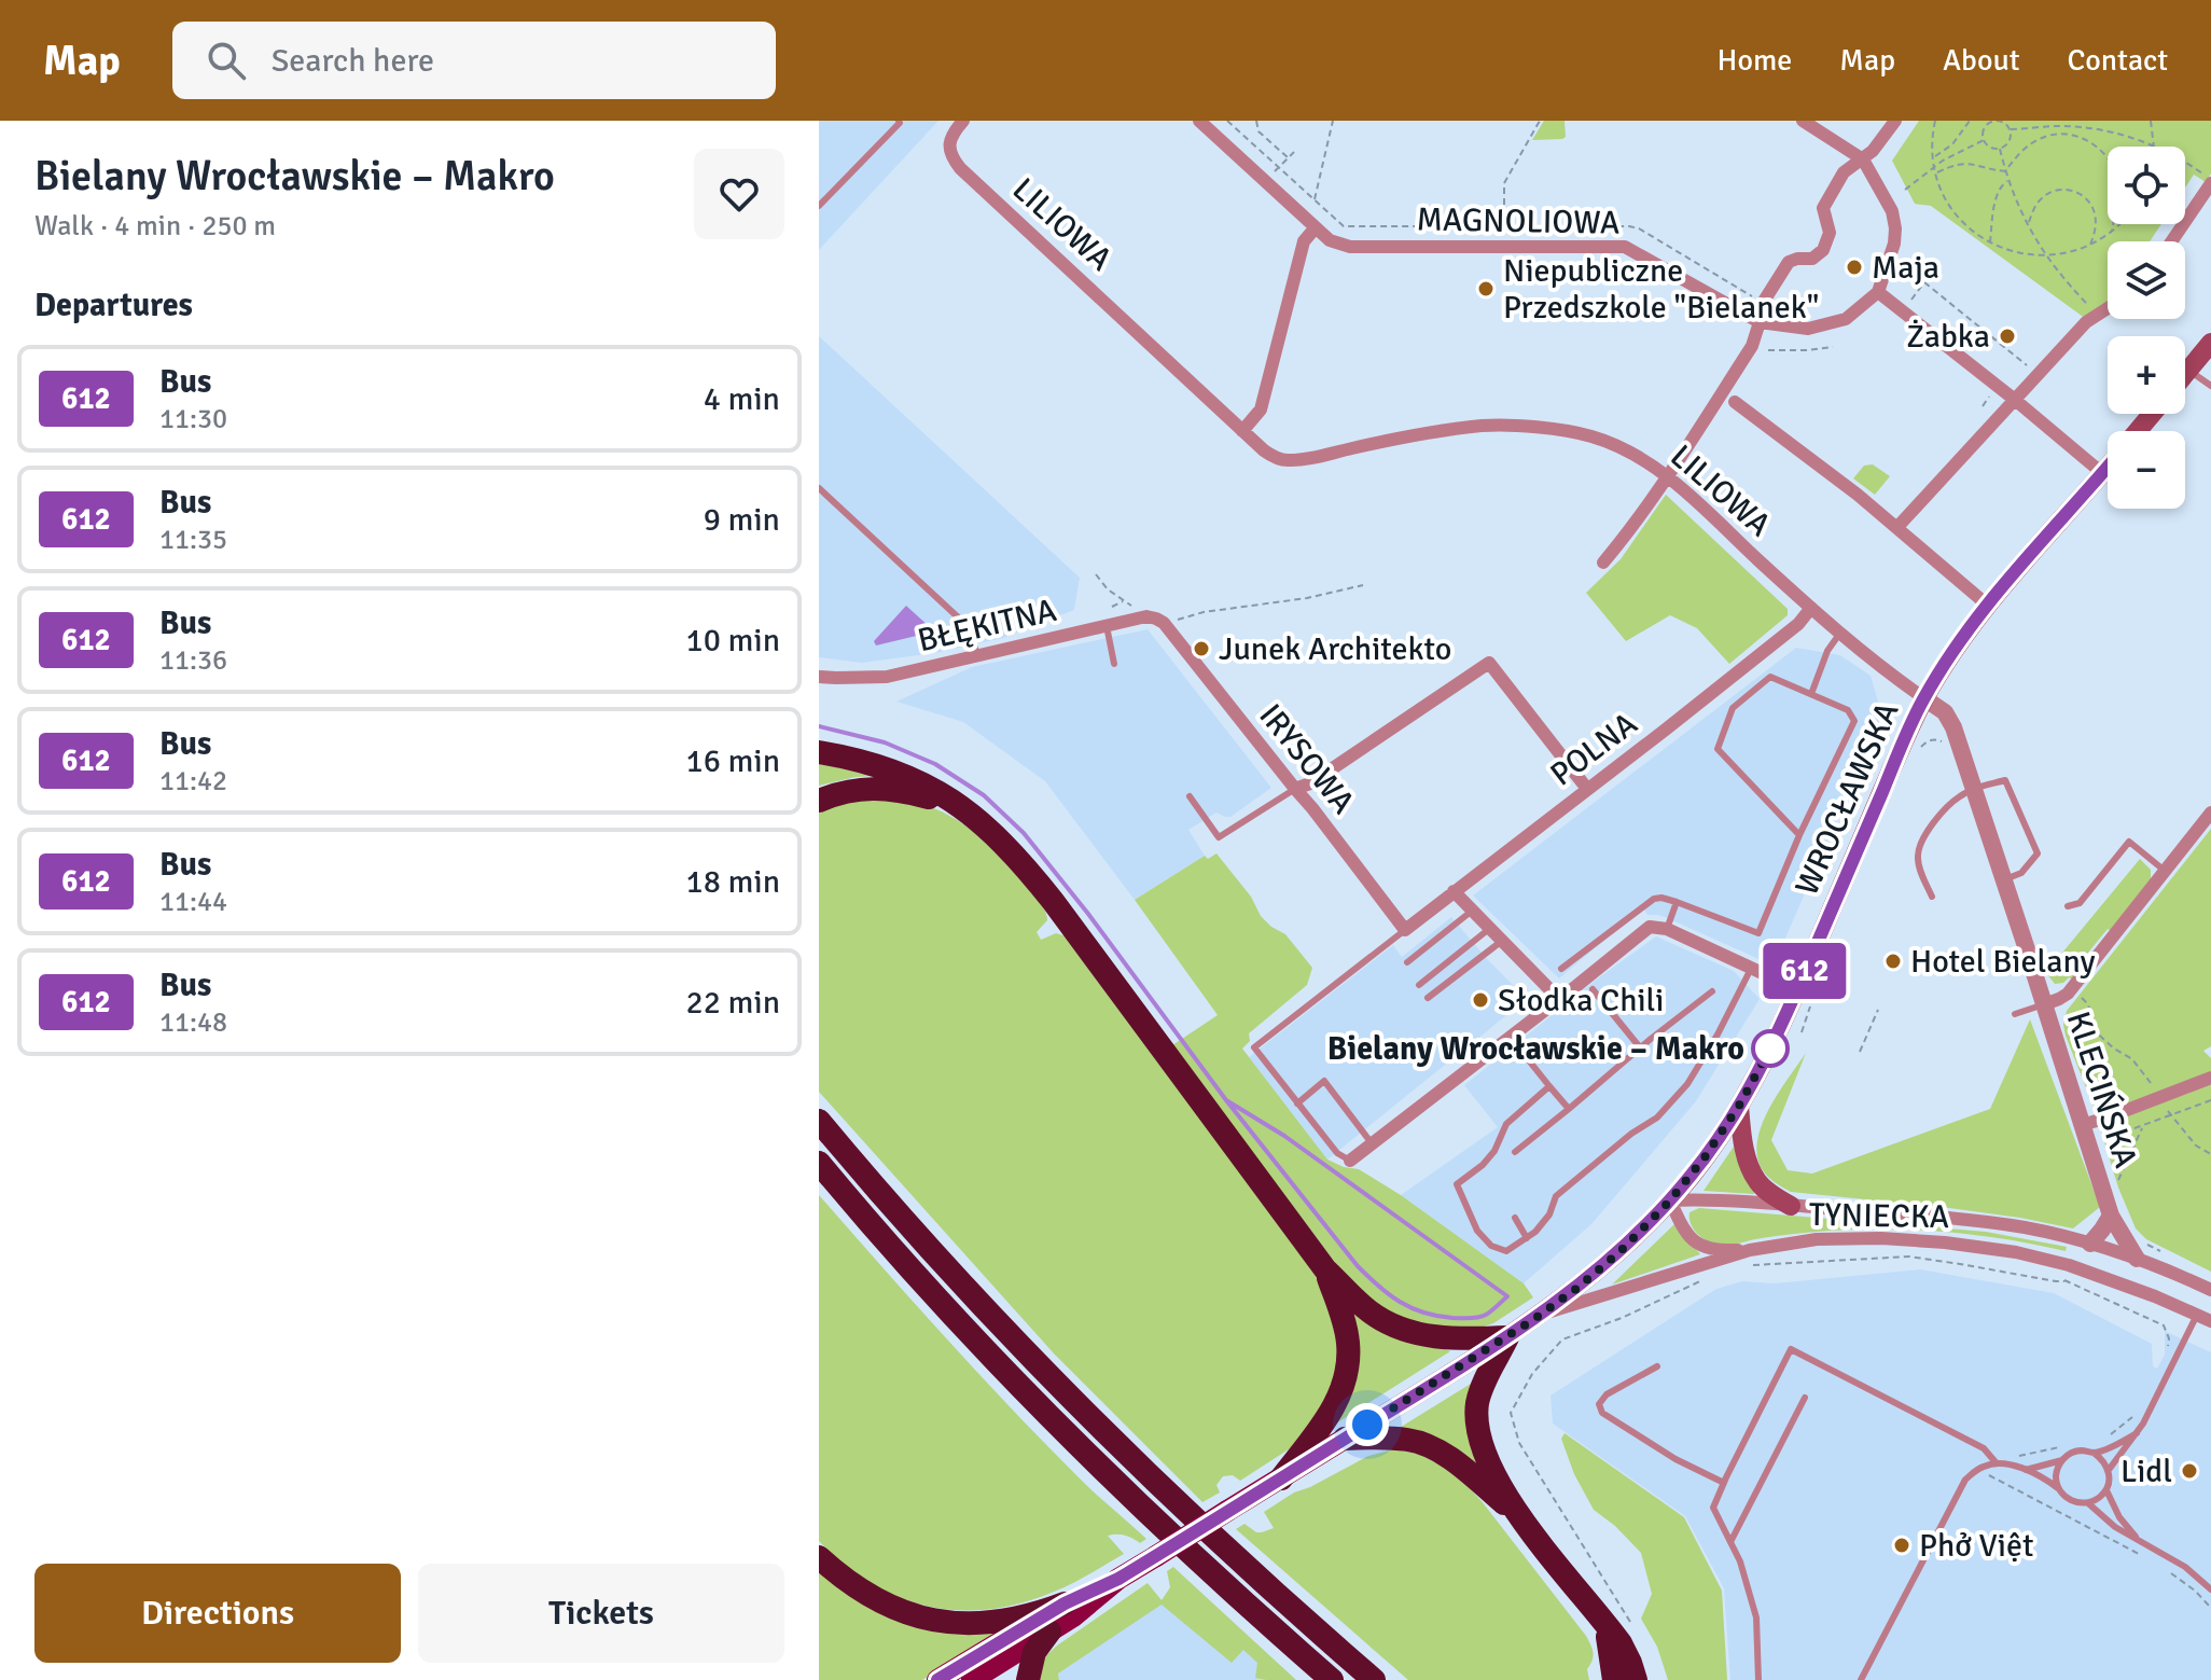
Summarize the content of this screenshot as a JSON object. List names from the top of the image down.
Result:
{
  "streets": {
    "main road": ["WROCŁAWSKA"],
    "street": [
      "MAGNOLIOWA",
      "LILIOWA",
      "BŁĘKITNA",
      "POLNA",
      "IRYSOWA",
      "KLECIŃSKA",
      "TYNIECKA"
    ]
  },
  "crossings": [
    ["LILIOWA", "POLNA"],
    ["LILIOWA", "WROCŁAWSKA"],
    ["LILIOWA", "KLECIŃSKA"],
    ["POLNA", "IRYSOWA"],
    ["WROCŁAWSKA", "KLECIŃSKA"],
    ["WROCŁAWSKA", "TYNIECKA"],
    ["KLECIŃSKA", "TYNIECKA"]
  ],
  "places": [
    "Maja",
    "Niepubliczne Przedszkole \"Bielanek\"",
    "Żabka",
    "Junek Architekto",
    "Hotel Bielany",
    "Słodka Chili",
    "Bielany Wrocławskie – Makro",
    "Lidl",
    "Phở Việt"
  ],
  "lines": ["bus line 612"],
  "page": {
    "header": "Map",
    "search": "Search here",
    "nav": [
      "Home",
      "Map",
      "About",
      "Contact"
    ],
    "heading": [
      ["Bielany Wrocławskie – Makro", "Walk · 4 min · 250 m"],
      "Departures"
    ],
    "on_map": "612",
    "map_buttons": ["+", "−"],
    "list": [
      {
        "mark": "612",
        "name": "Bus",
        "note": "11:30",
        "value": "4 min"
      },
      {
        "mark": "612",
        "name": "Bus",
        "note": "11:35",
        "value": "9 min"
      },
      {
        "mark": "612",
        "name": "Bus",
        "note": "11:36",
        "value": "10 min"
      },
      {
        "mark": "612",
        "name": "Bus",
        "note": "11:42",
        "value": "16 min"
      },
      {
        "mark": "612",
        "name": "Bus",
        "note": "11:44",
        "value": "18 min"
      },
      {
        "mark": "612",
        "name": "Bus",
        "note": "11:48",
        "value": "22 min"
      }
    ],
    "buttons": ["Directions", "Tickets"]
  }
}
